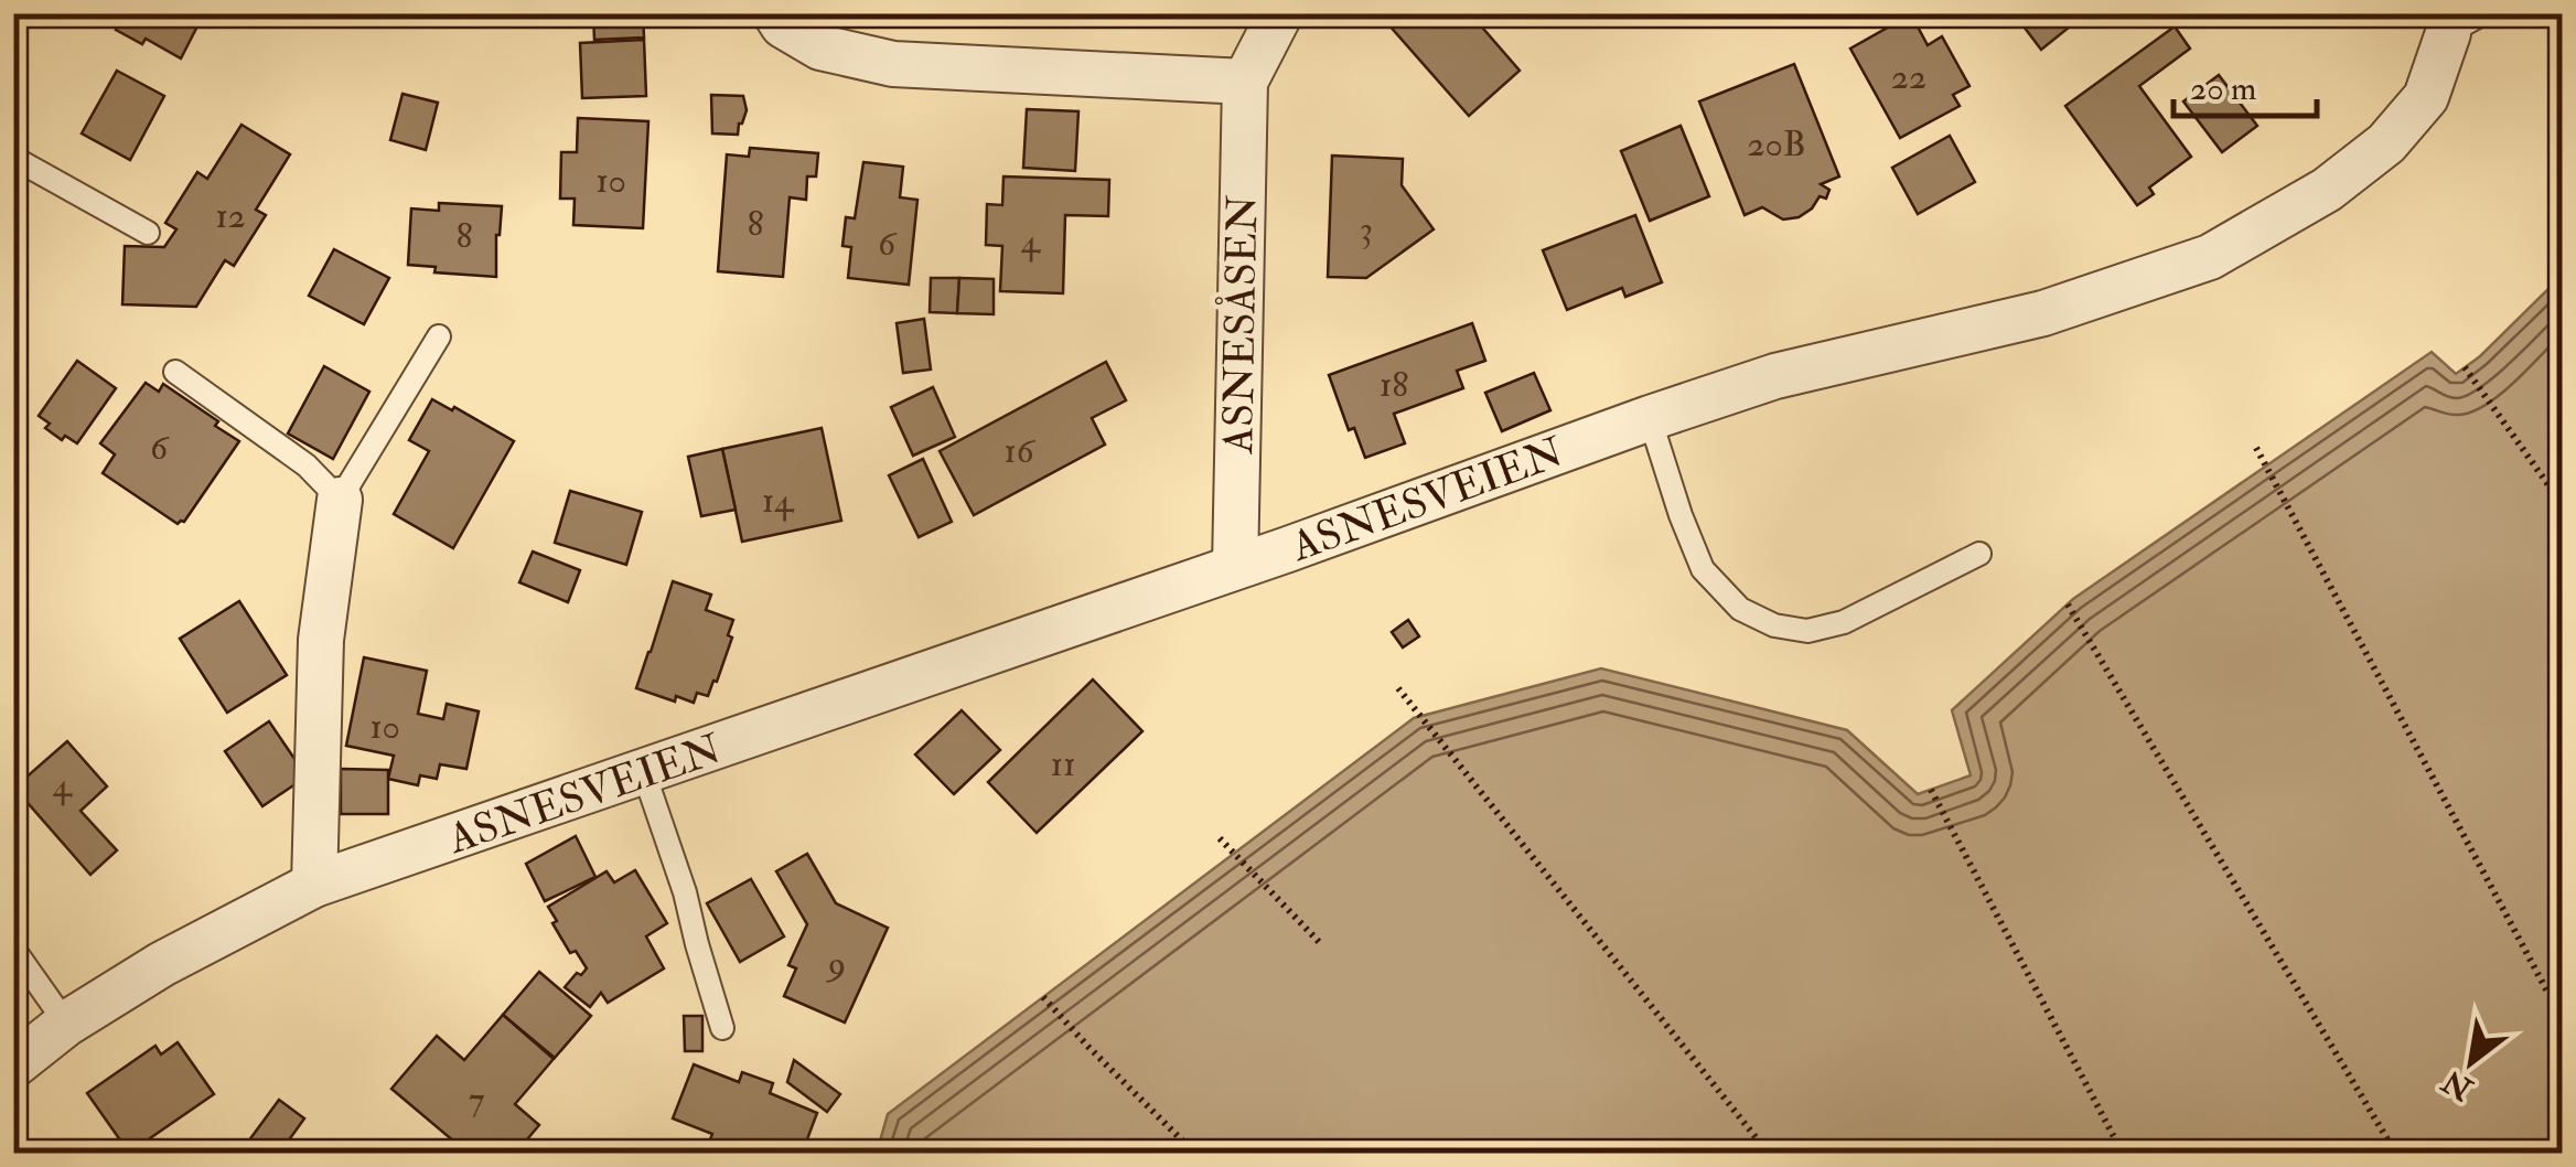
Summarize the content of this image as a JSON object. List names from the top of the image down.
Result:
{
  "streets": {
    "street": ["ASNESÅSEN", "ASNESVEIEN"]
  },
  "crossings": [
    ["ASNESÅSEN", "ASNESVEIEN"]
  ],
  "house_numbers": [
    "22",
    "20B",
    "10",
    "12",
    "8",
    "3",
    "8",
    "4",
    "6",
    "18",
    "6",
    "16",
    "14",
    "10",
    "11",
    "4",
    "9",
    "7"
  ],
  "scale_bar": "20 m",
  "north": "bottom left"
}
